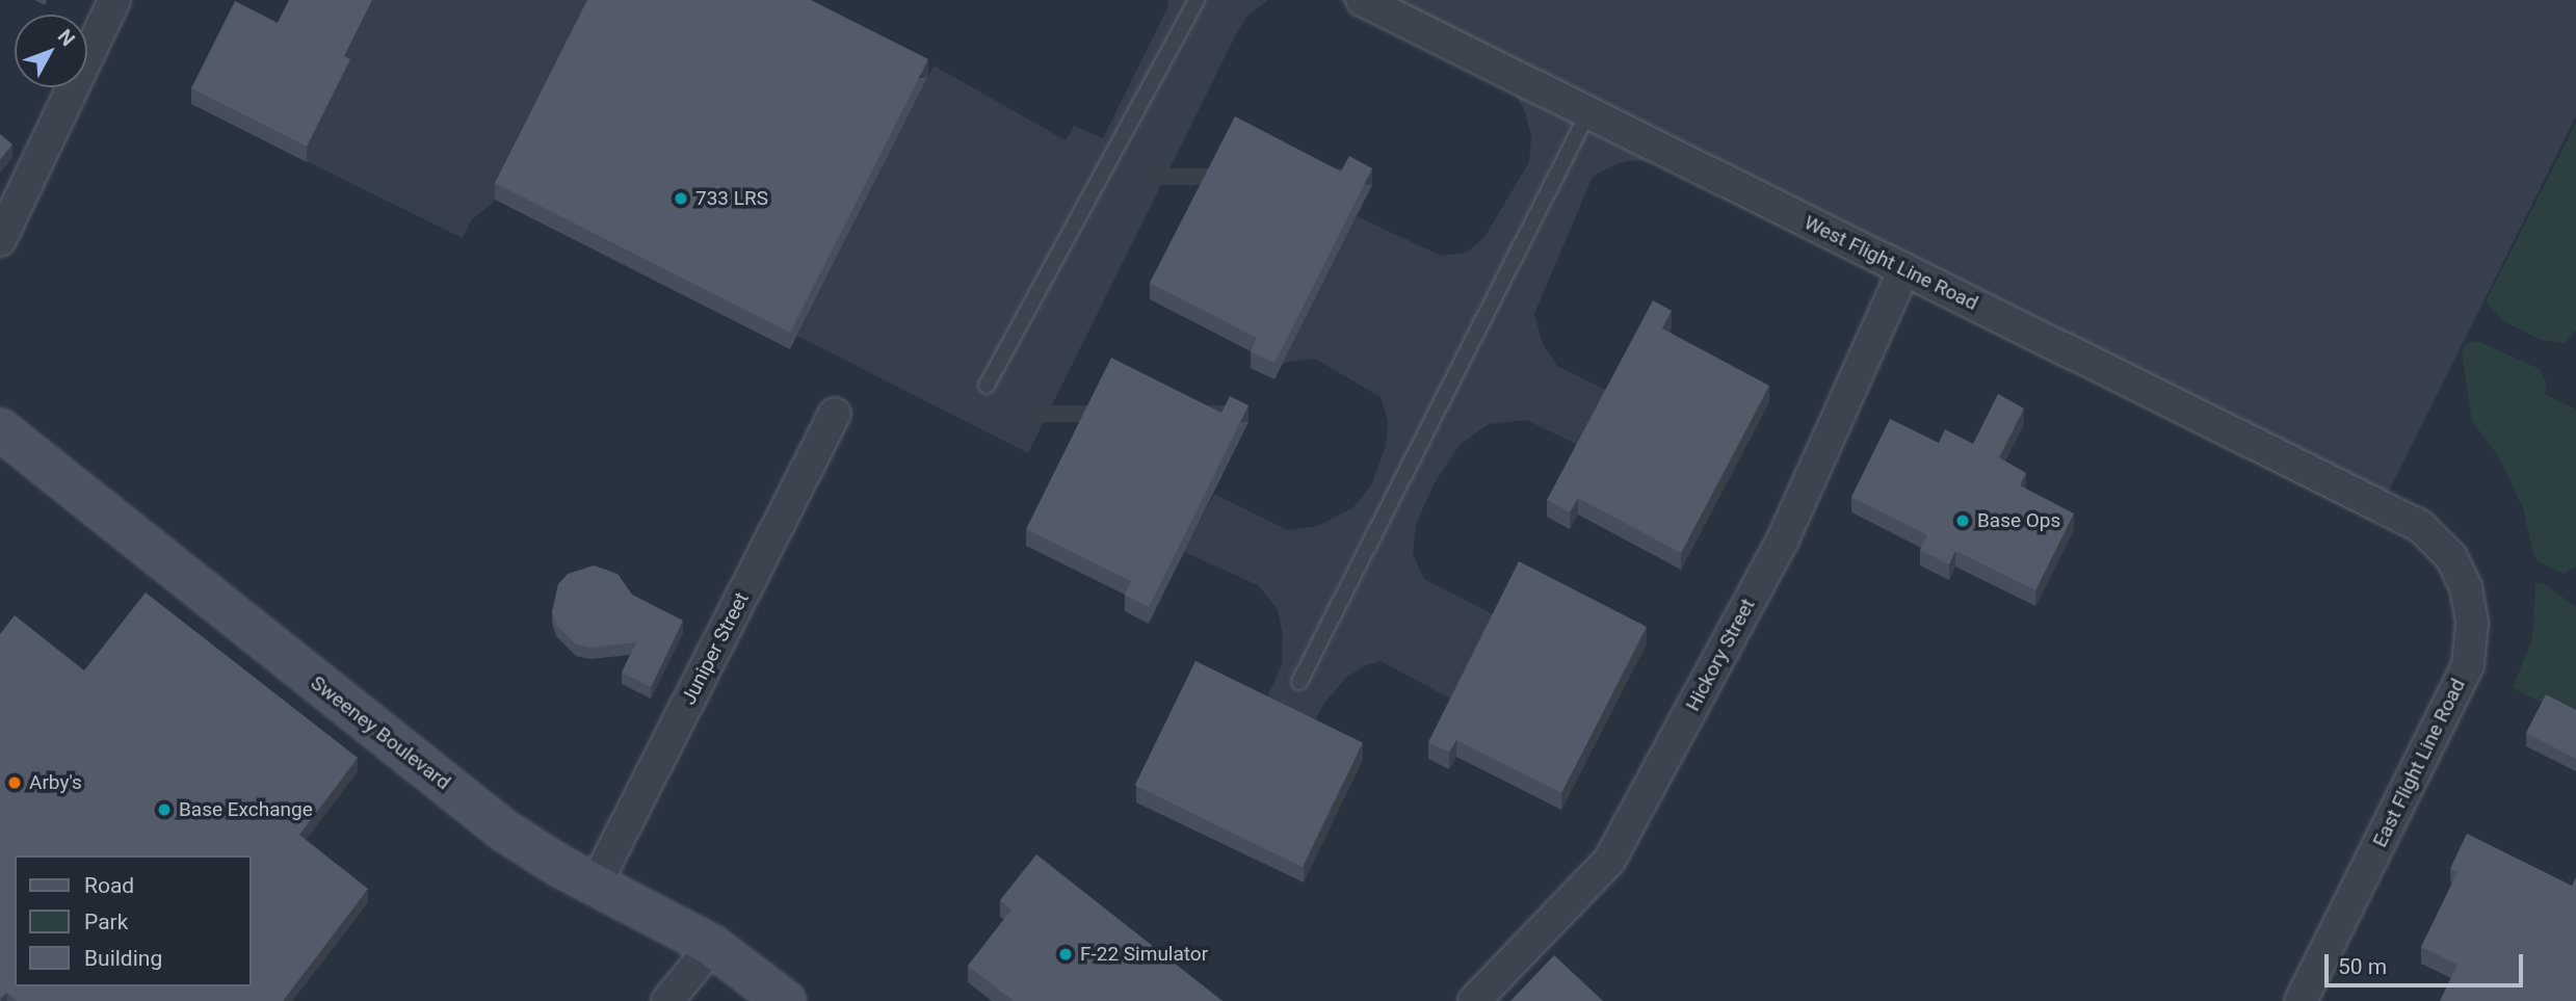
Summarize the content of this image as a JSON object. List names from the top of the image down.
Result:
{
  "streets": {
    "main road": ["Sweeney Boulevard"],
    "street": [
      "West Flight Line Road",
      "Juniper Street",
      "Hickory Street",
      "East Flight Line Road"
    ]
  },
  "crossings": [
    ["West Flight Line Road", "Hickory Street"],
    ["West Flight Line Road", "East Flight Line Road"],
    ["Juniper Street", "Sweeney Boulevard"]
  ],
  "places": [
    "733 LRS",
    "Base Ops",
    "Arby's",
    "Base Exchange",
    "F-22 Simulator"
  ],
  "legend": ["Road", "Park", "Building"],
  "scale_bar": "50 m",
  "north": "top right"
}
